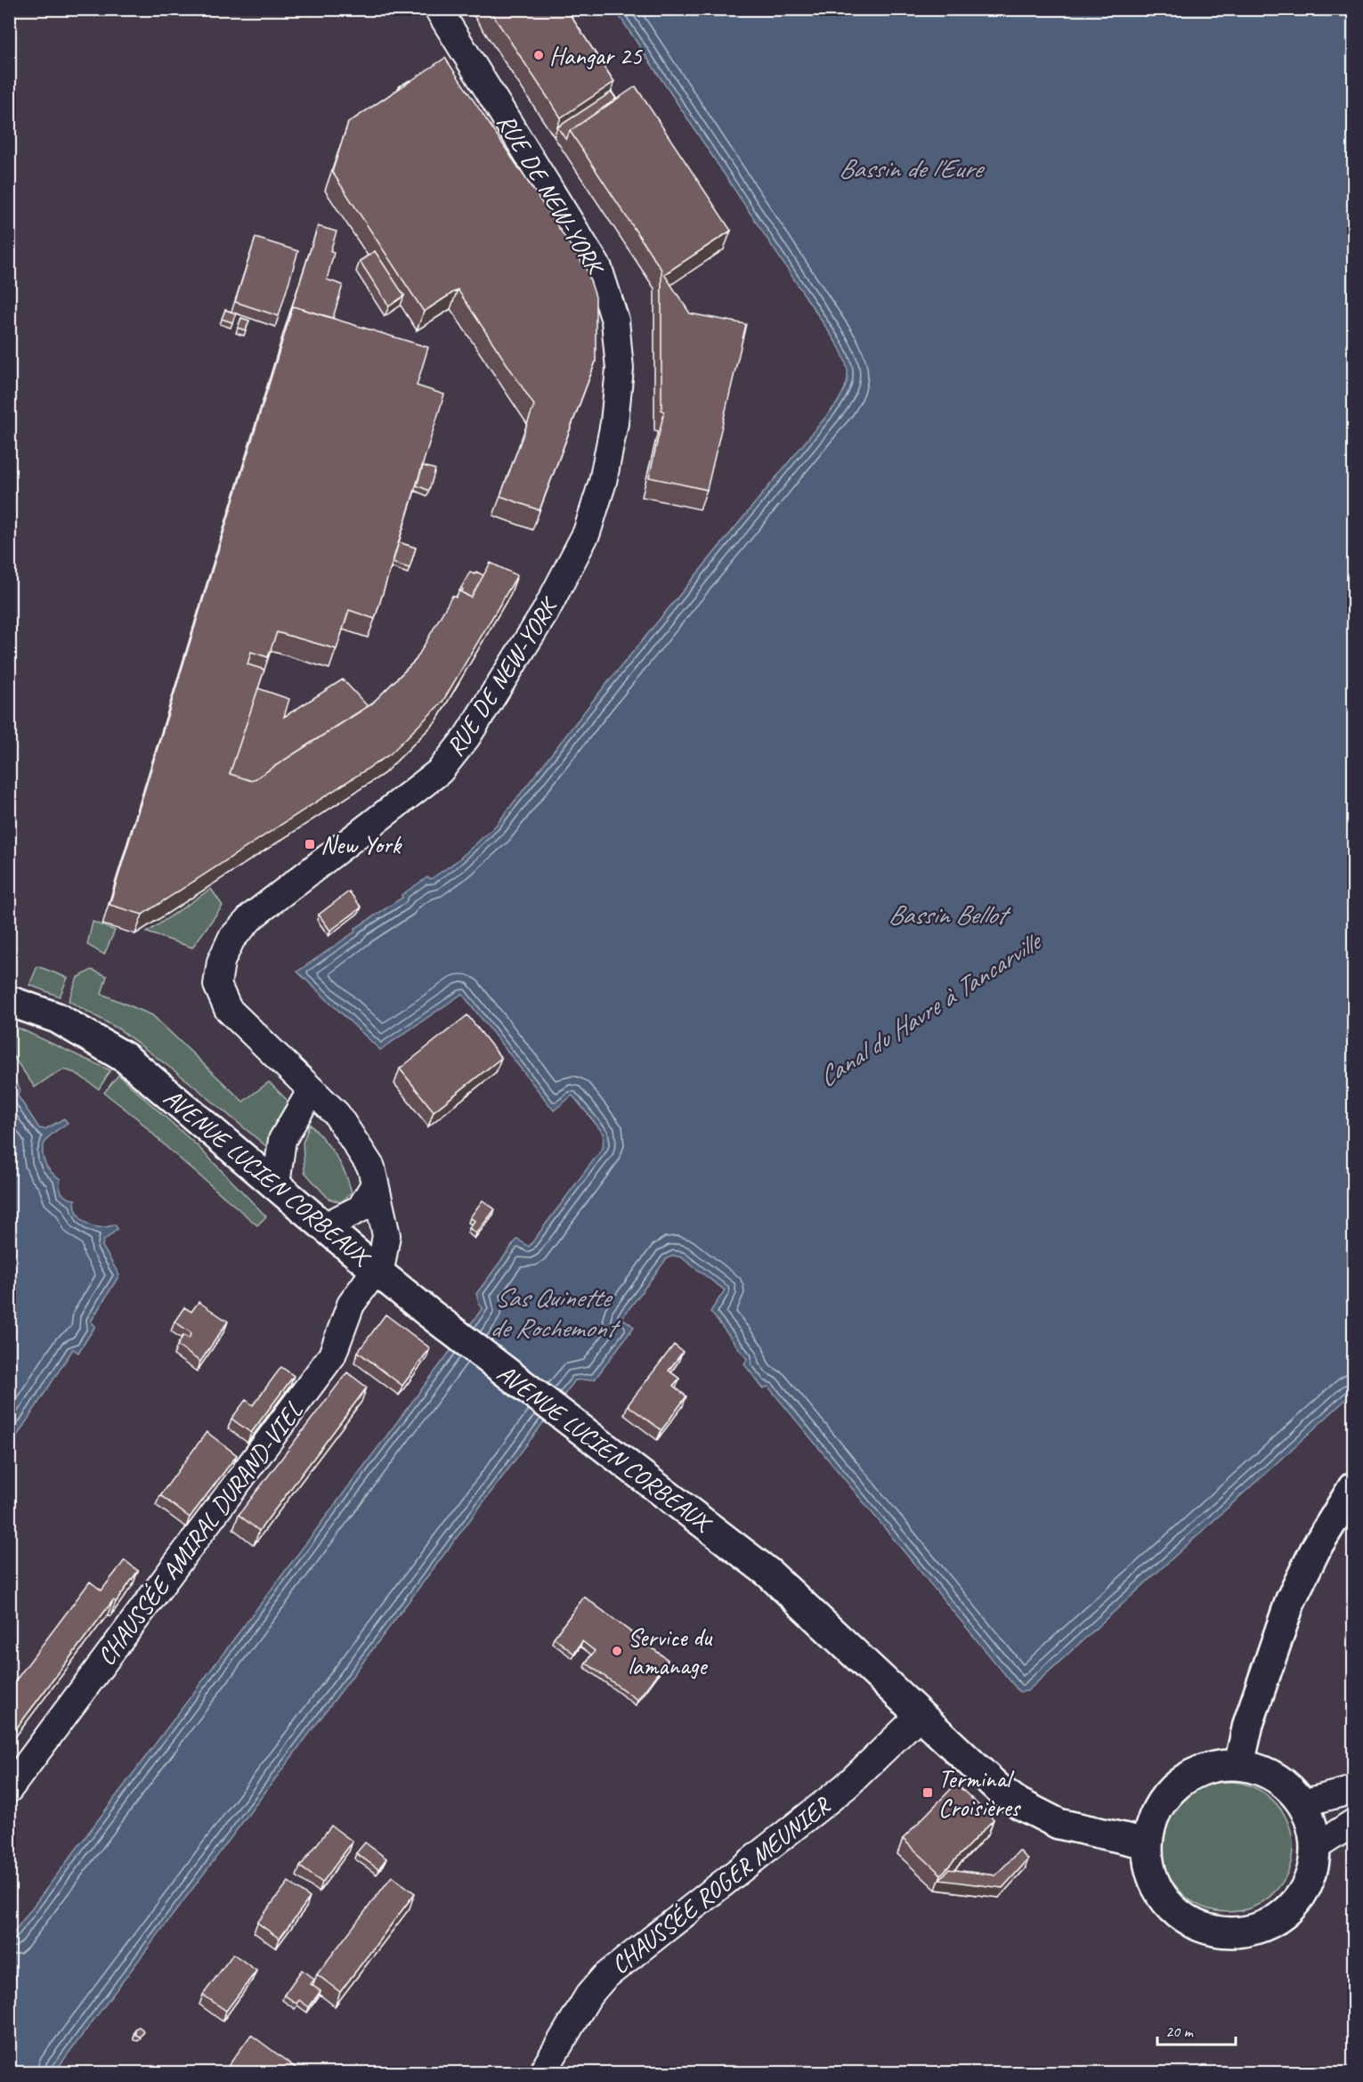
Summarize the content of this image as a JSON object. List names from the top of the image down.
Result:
{
  "streets": {
    "main road": ["AVENUE LUCIEN CORBEAUX"],
    "street": ["RUE DE NEW-YORK", "CHAUSSÉE AMIRAL DURAND-VIEL", "CHAUSSÉE ROGER MEUNIER"]
  },
  "crossings": [
    ["RUE DE NEW-YORK", "AVENUE LUCIEN CORBEAUX"],
    ["RUE DE NEW-YORK", "CHAUSSÉE AMIRAL DURAND-VIEL"],
    ["AVENUE LUCIEN CORBEAUX", "CHAUSSÉE AMIRAL DURAND-VIEL"],
    ["AVENUE LUCIEN CORBEAUX", "CHAUSSÉE ROGER MEUNIER"]
  ],
  "water": [
    "Bassin de l'Eure",
    "Bassin Bellot",
    "Canal du Havre à Tancarville",
    "Sas Quinette de Rochemont"
  ],
  "places": {
    "other": ["Hangar 25", "Service du lamanage"],
    "transit": ["New York", "Terminal Croisières"]
  },
  "scale_bar": "20 m"
}
